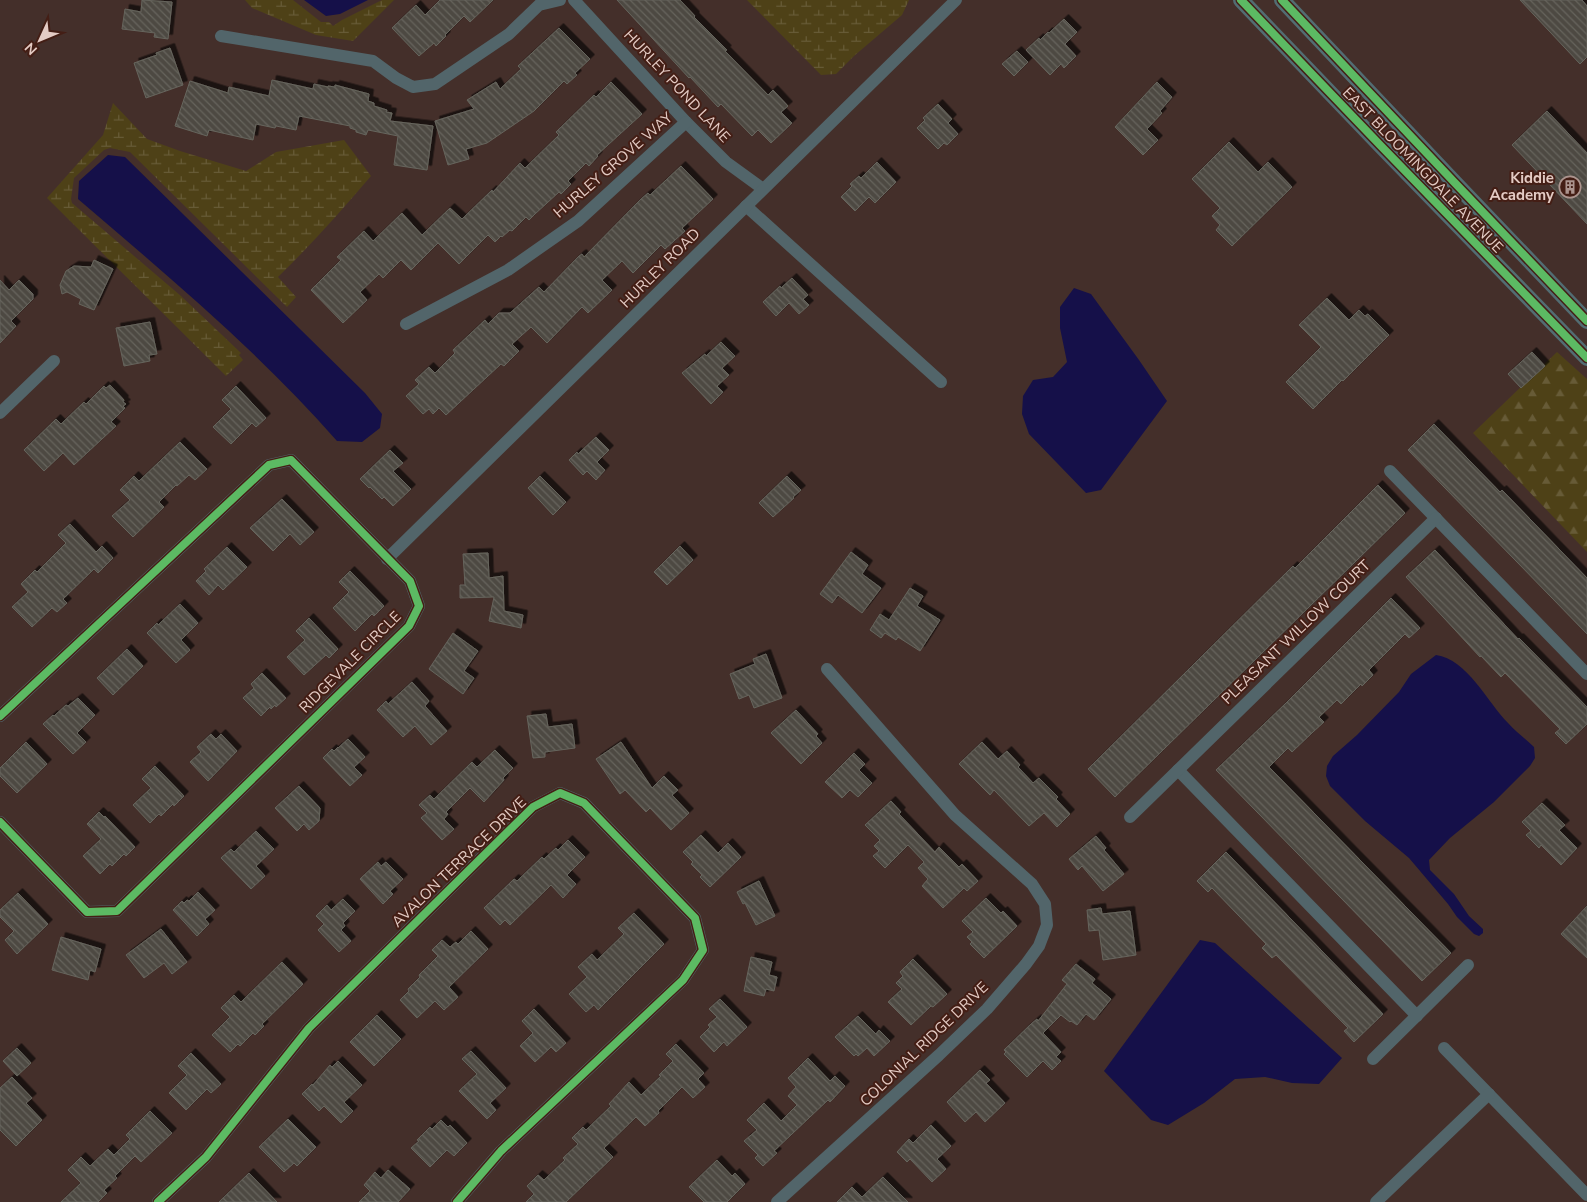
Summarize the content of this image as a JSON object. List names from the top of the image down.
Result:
{
  "streets": {
    "main road": ["EAST BLOOMINGDALE AVENUE"],
    "street": [
      "HURLEY POND LANE",
      "HURLEY GROVE WAY",
      "HURLEY ROAD",
      "PLEASANT WILLOW COURT",
      "RIDGEVALE CIRCLE",
      "AVALON TERRACE DRIVE",
      "COLONIAL RIDGE DRIVE"
    ]
  },
  "crossings": [
    ["HURLEY POND LANE", "HURLEY GROVE WAY"],
    ["HURLEY POND LANE", "HURLEY ROAD"],
    ["HURLEY ROAD", "RIDGEVALE CIRCLE"]
  ],
  "places": {
    "building": ["Kiddie Academy"]
  },
  "north": "bottom left"
}
